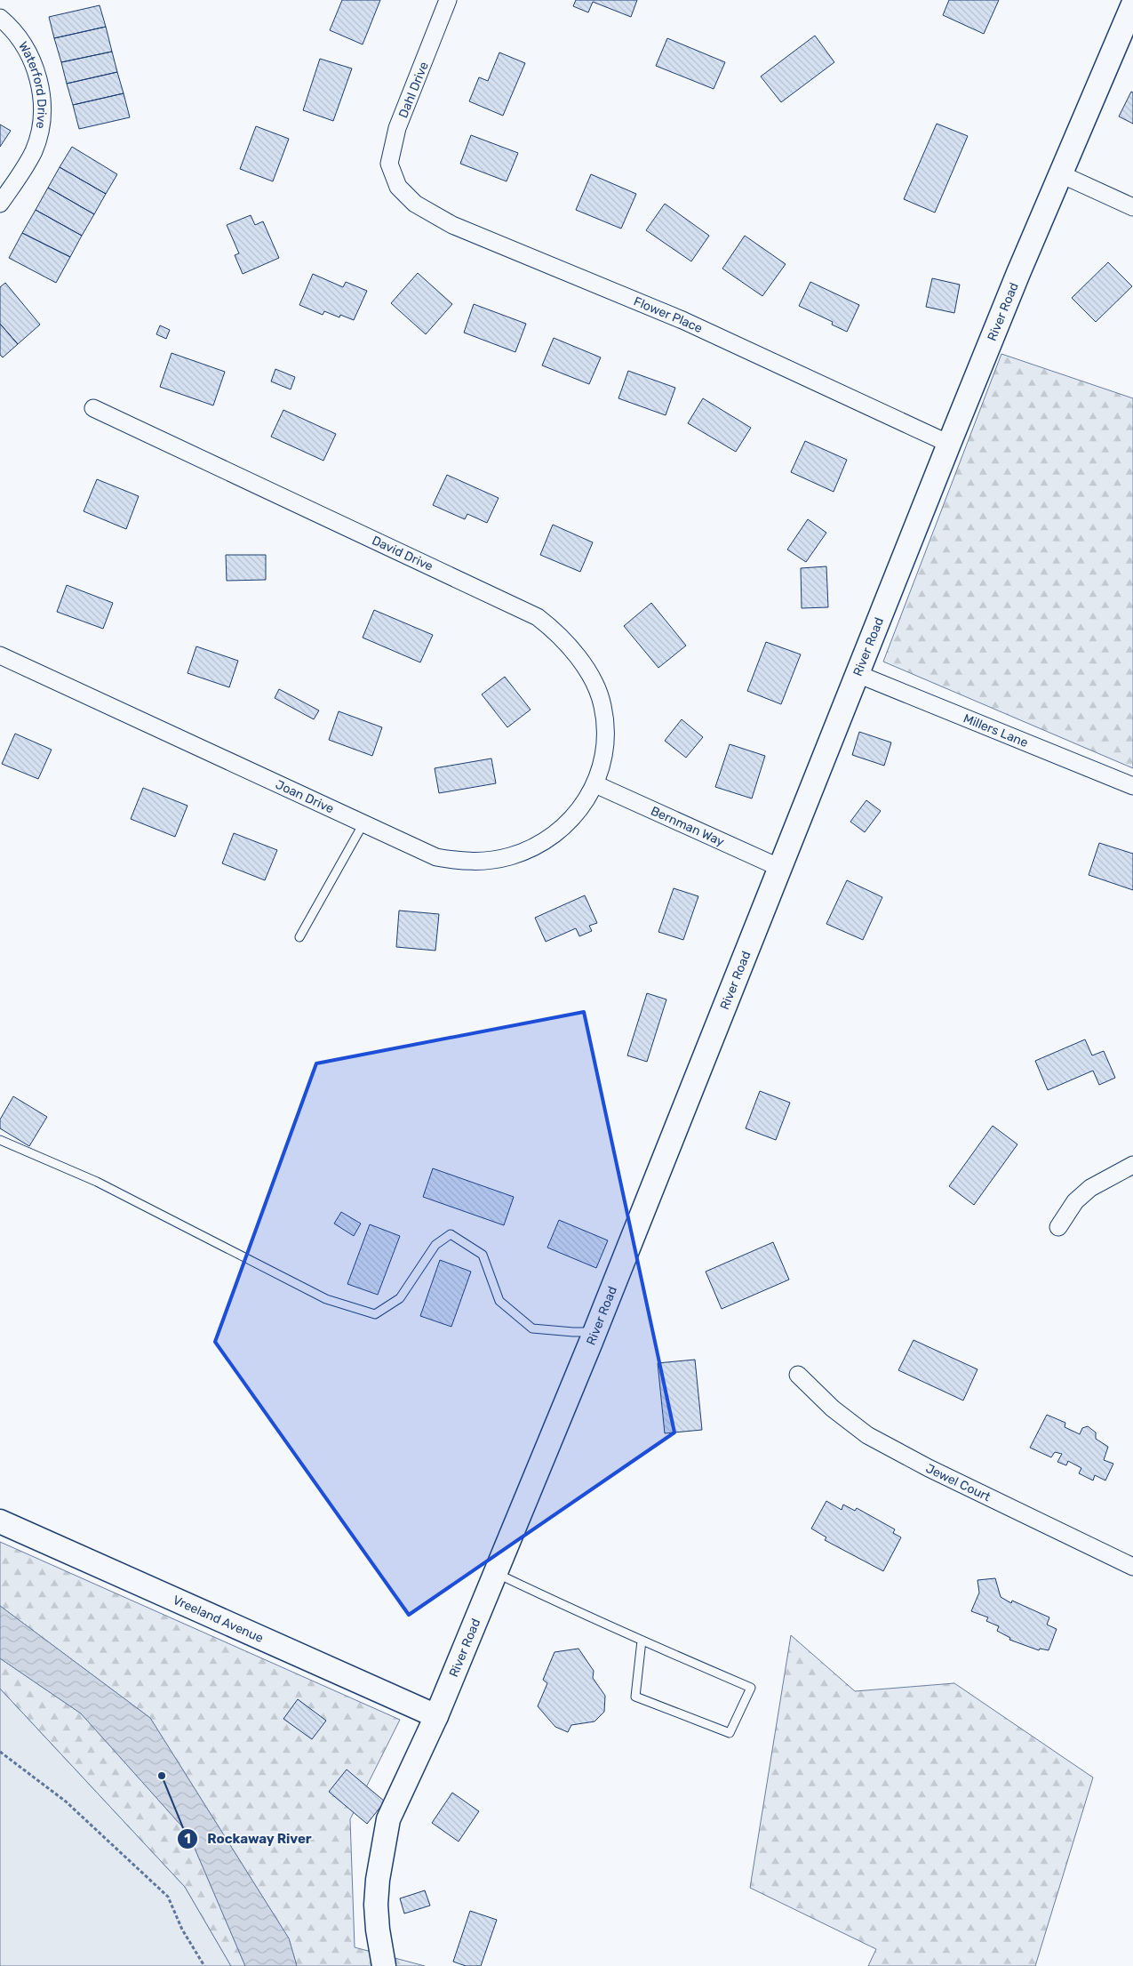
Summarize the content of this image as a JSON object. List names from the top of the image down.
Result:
{
  "streets": {
    "street": [
      "Waterford Drive",
      "Dahl Drive",
      "River Road",
      "Flower Place",
      "David Drive",
      "Millers Lane",
      "Joan Drive",
      "Bernman Way",
      "Jewel Court",
      "Vreeland Avenue"
    ]
  },
  "crossings": [
    ["Dahl Drive", "Flower Place"],
    ["River Road", "Flower Place"],
    ["River Road", "Millers Lane"],
    ["River Road", "Bernman Way"],
    ["River Road", "Vreeland Avenue"],
    ["David Drive", "Joan Drive"],
    ["David Drive", "Bernman Way"],
    ["Joan Drive", "Bernman Way"]
  ],
  "places": ["Rockaway River"]
}
